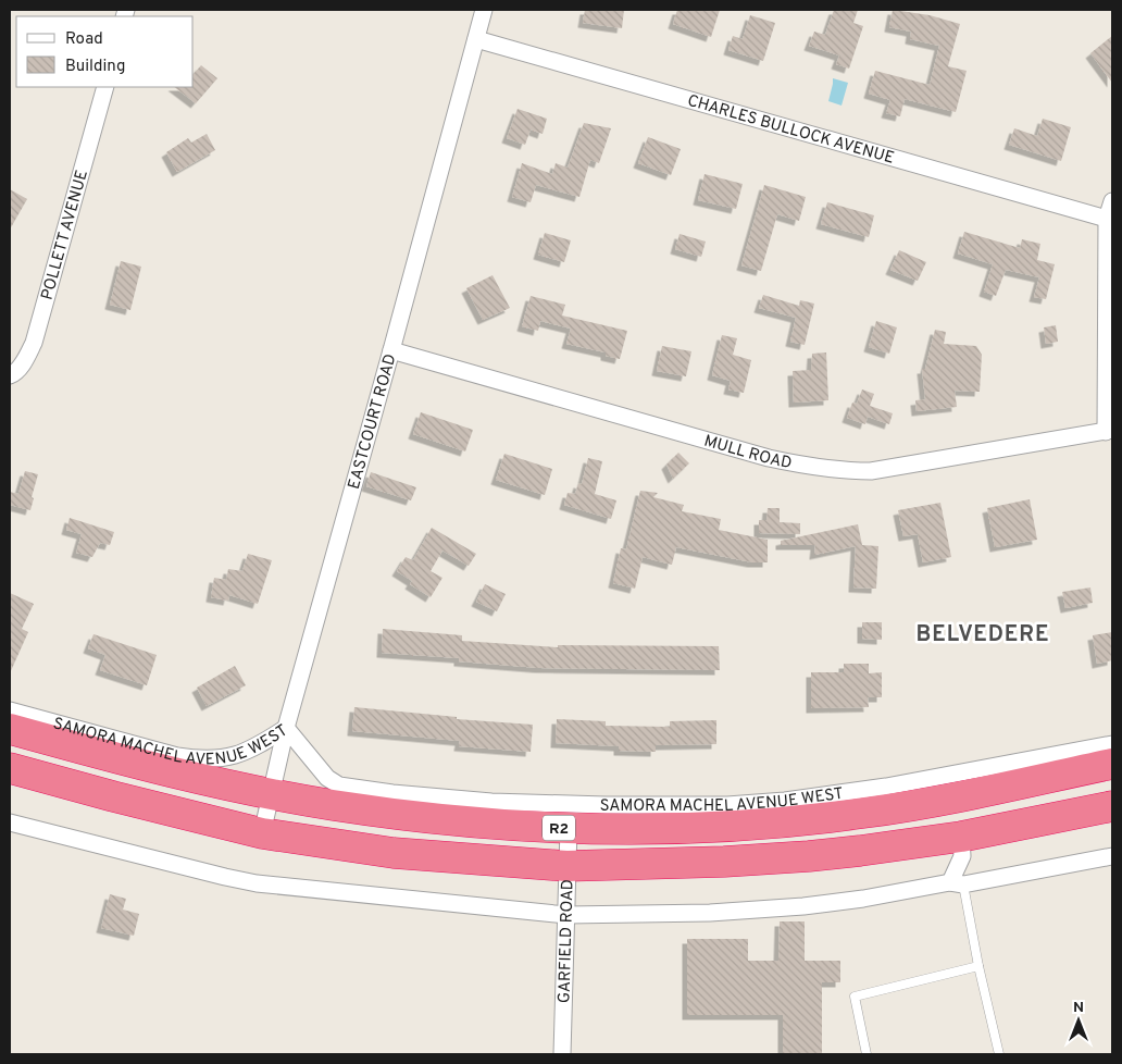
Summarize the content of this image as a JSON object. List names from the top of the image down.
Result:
{
  "streets": {
    "highway": ["SAMORA MACHEL AVENUE WEST", "R2"],
    "street": [
      "CHARLES BULLOCK AVENUE",
      "POLLETT AVENUE",
      "EASTCOURT ROAD",
      "MULL ROAD",
      "GARFIELD ROAD"
    ]
  },
  "crossings": [
    ["CHARLES BULLOCK AVENUE", "EASTCOURT ROAD"],
    ["EASTCOURT ROAD", "MULL ROAD"],
    ["EASTCOURT ROAD", "SAMORA MACHEL AVENUE WEST"],
    ["EASTCOURT ROAD", "R2"],
    ["SAMORA MACHEL AVENUE WEST", "GARFIELD ROAD"],
    ["R2", "GARFIELD ROAD"]
  ],
  "districts": ["BELVEDERE"],
  "legend": ["Road", "Building"],
  "north": "top"
}
